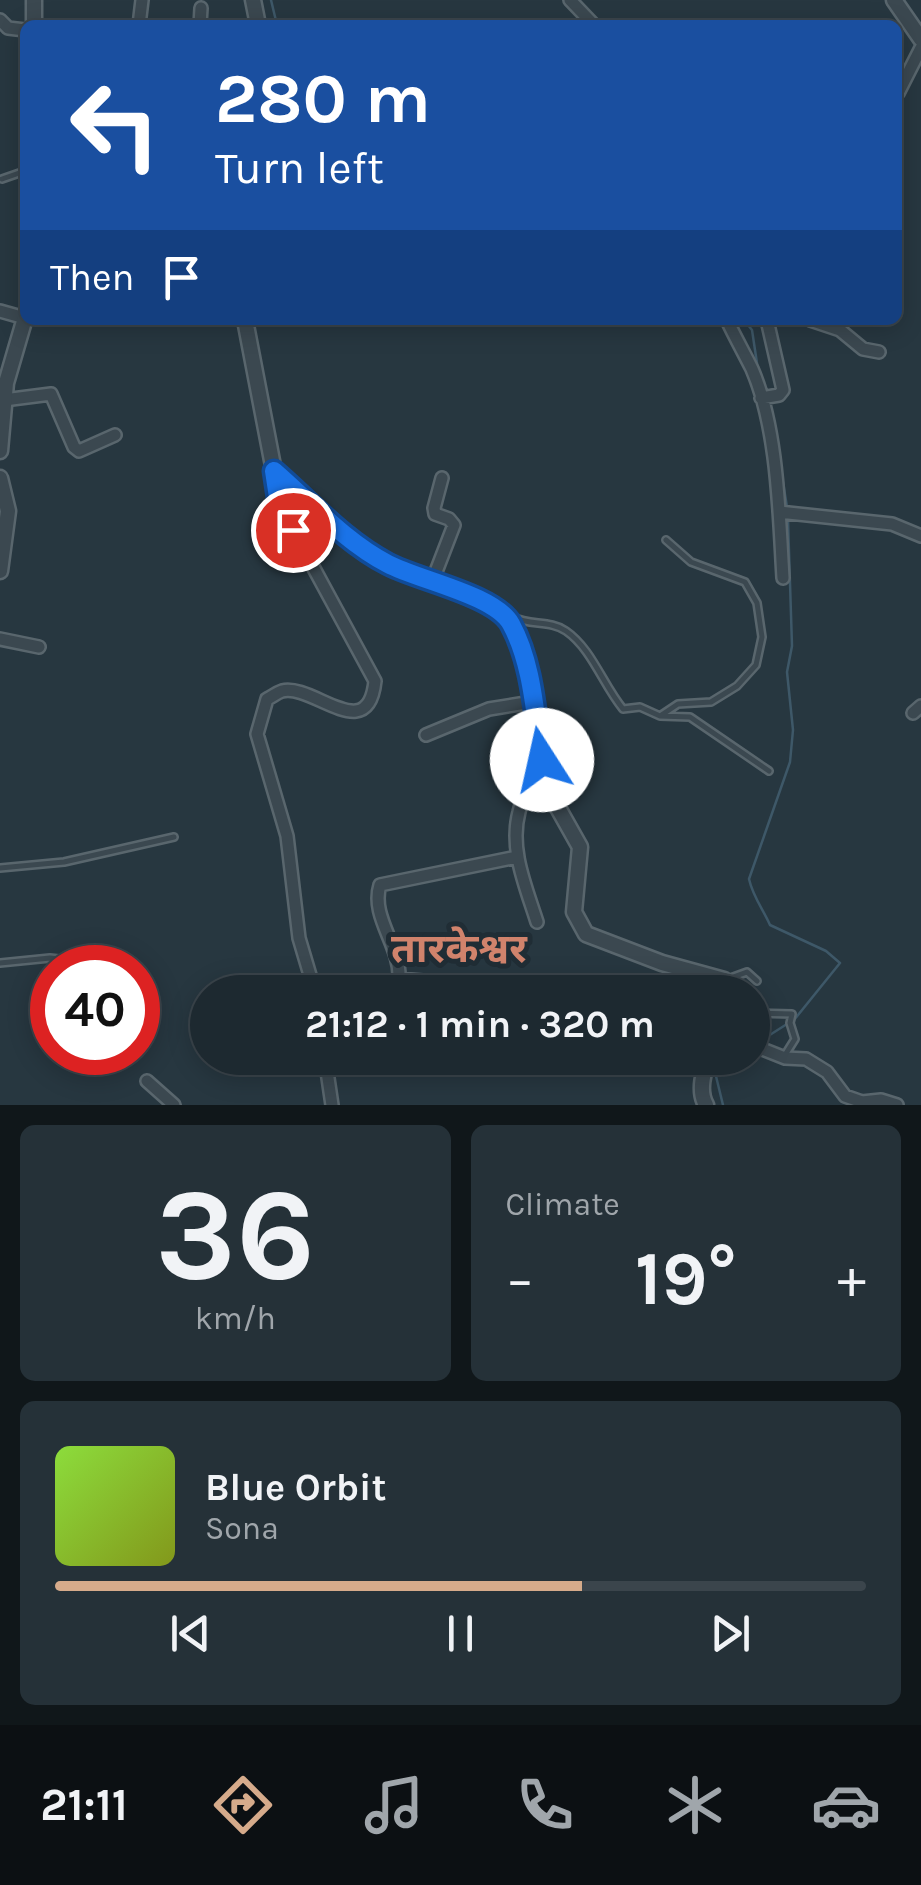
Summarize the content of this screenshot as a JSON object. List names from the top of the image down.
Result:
{
  "districts": ["तारकेश्वर"],
  "page": {
    "turn": ["280 m", "Turn left"],
    "then": "Then",
    "limit": "40",
    "trip": "21:12 · 1 min · 320 m",
    "tile": [
      ["36", "km/h"],
      "Climate"
    ],
    "heat": ["−", "19°", "+"],
    "song": ["Blue Orbit", "Sona"],
    "tabs": "21:11"
  }
}
